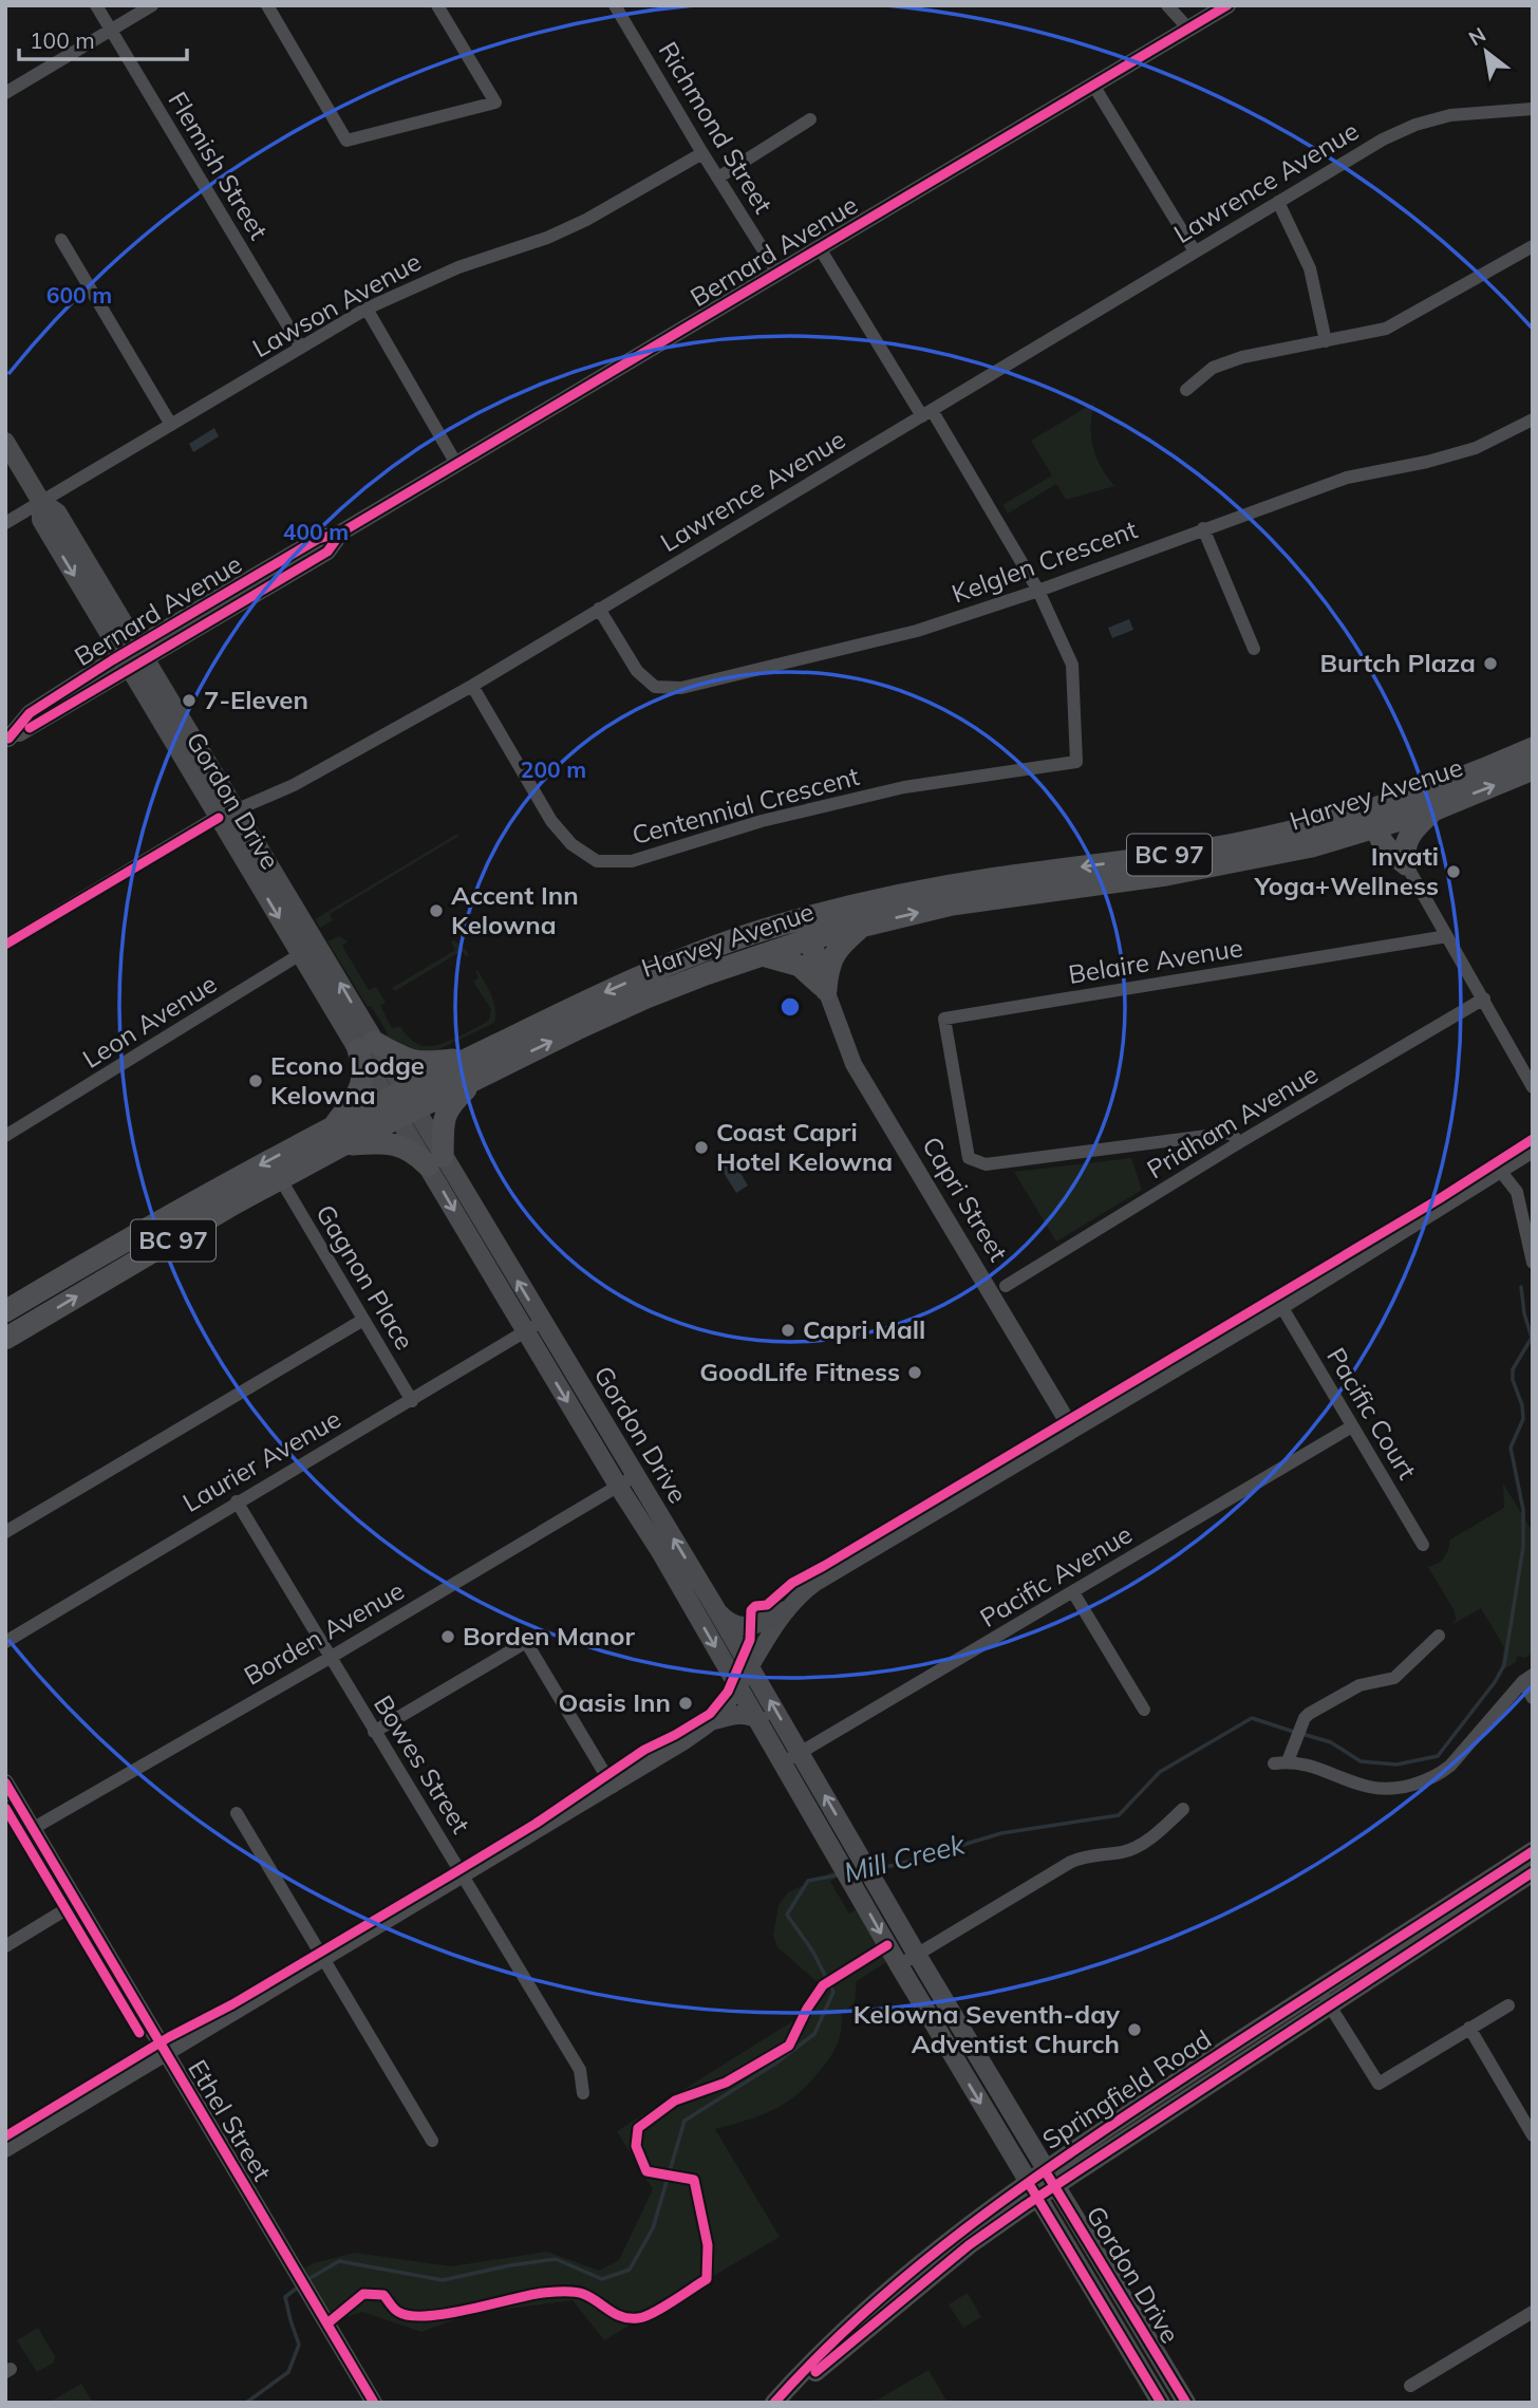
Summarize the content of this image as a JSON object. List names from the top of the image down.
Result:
{
  "streets": {
    "highway": ["Harvey Avenue", "BC 97"],
    "main road": ["Gordon Drive", "Springfield Road"],
    "street": [
      "Richmond Street",
      "Flemish Street",
      "Lawrence Avenue",
      "Bernard Avenue",
      "Lawson Avenue",
      "Kelglen Crescent",
      "Centennial Crescent",
      "Belaire Avenue",
      "Leon Avenue",
      "Pridham Avenue",
      "Capri Street",
      "Gagnon Place",
      "Pacific Court",
      "Laurier Avenue",
      "Pacific Avenue",
      "Borden Avenue",
      "Bowes Street",
      "Ethel Street"
    ]
  },
  "crossings": [
    ["Richmond Street", "Bernard Avenue"],
    ["Richmond Street", "Lawson Avenue"],
    ["Flemish Street", "Lawson Avenue"],
    ["Lawrence Avenue", "Kelglen Crescent"],
    ["Lawrence Avenue", "Gordon Drive"],
    ["Lawrence Avenue", "Centennial Crescent"],
    ["Bernard Avenue", "Gordon Drive"],
    ["Lawson Avenue", "Gordon Drive"],
    ["Kelglen Crescent", "Centennial Crescent"],
    ["Harvey Avenue", "Gordon Drive"],
    ["Harvey Avenue", "Gagnon Place"],
    ["Gordon Drive", "Leon Avenue"],
    ["Gordon Drive", "Laurier Avenue"],
    ["Gordon Drive", "Pacific Avenue"],
    ["Gordon Drive", "Borden Avenue"],
    ["Gordon Drive", "Springfield Road"],
    ["Belaire Avenue", "Pridham Avenue"],
    ["Gagnon Place", "Laurier Avenue"],
    ["Pacific Court", "Pacific Avenue"],
    ["Laurier Avenue", "Bowes Street"],
    ["Borden Avenue", "Bowes Street"],
    ["Borden Avenue", "Ethel Street"]
  ],
  "water": ["Mill Creek"],
  "places": [
    "Burtch Plaza",
    "7-Eleven",
    "Invati Yoga+Wellness",
    "Accent Inn Kelowna",
    "Econo Lodge Kelowna",
    "Coast Capri Hotel Kelowna",
    "Capri Mall",
    "GoodLife Fitness",
    "Borden Manor",
    "Oasis Inn",
    "Kelowna Seventh-day Adventist Church"
  ],
  "scale_bar": "100 m",
  "north": "top left",
  "rings": ["600 m", "400 m", "200 m"]
}
